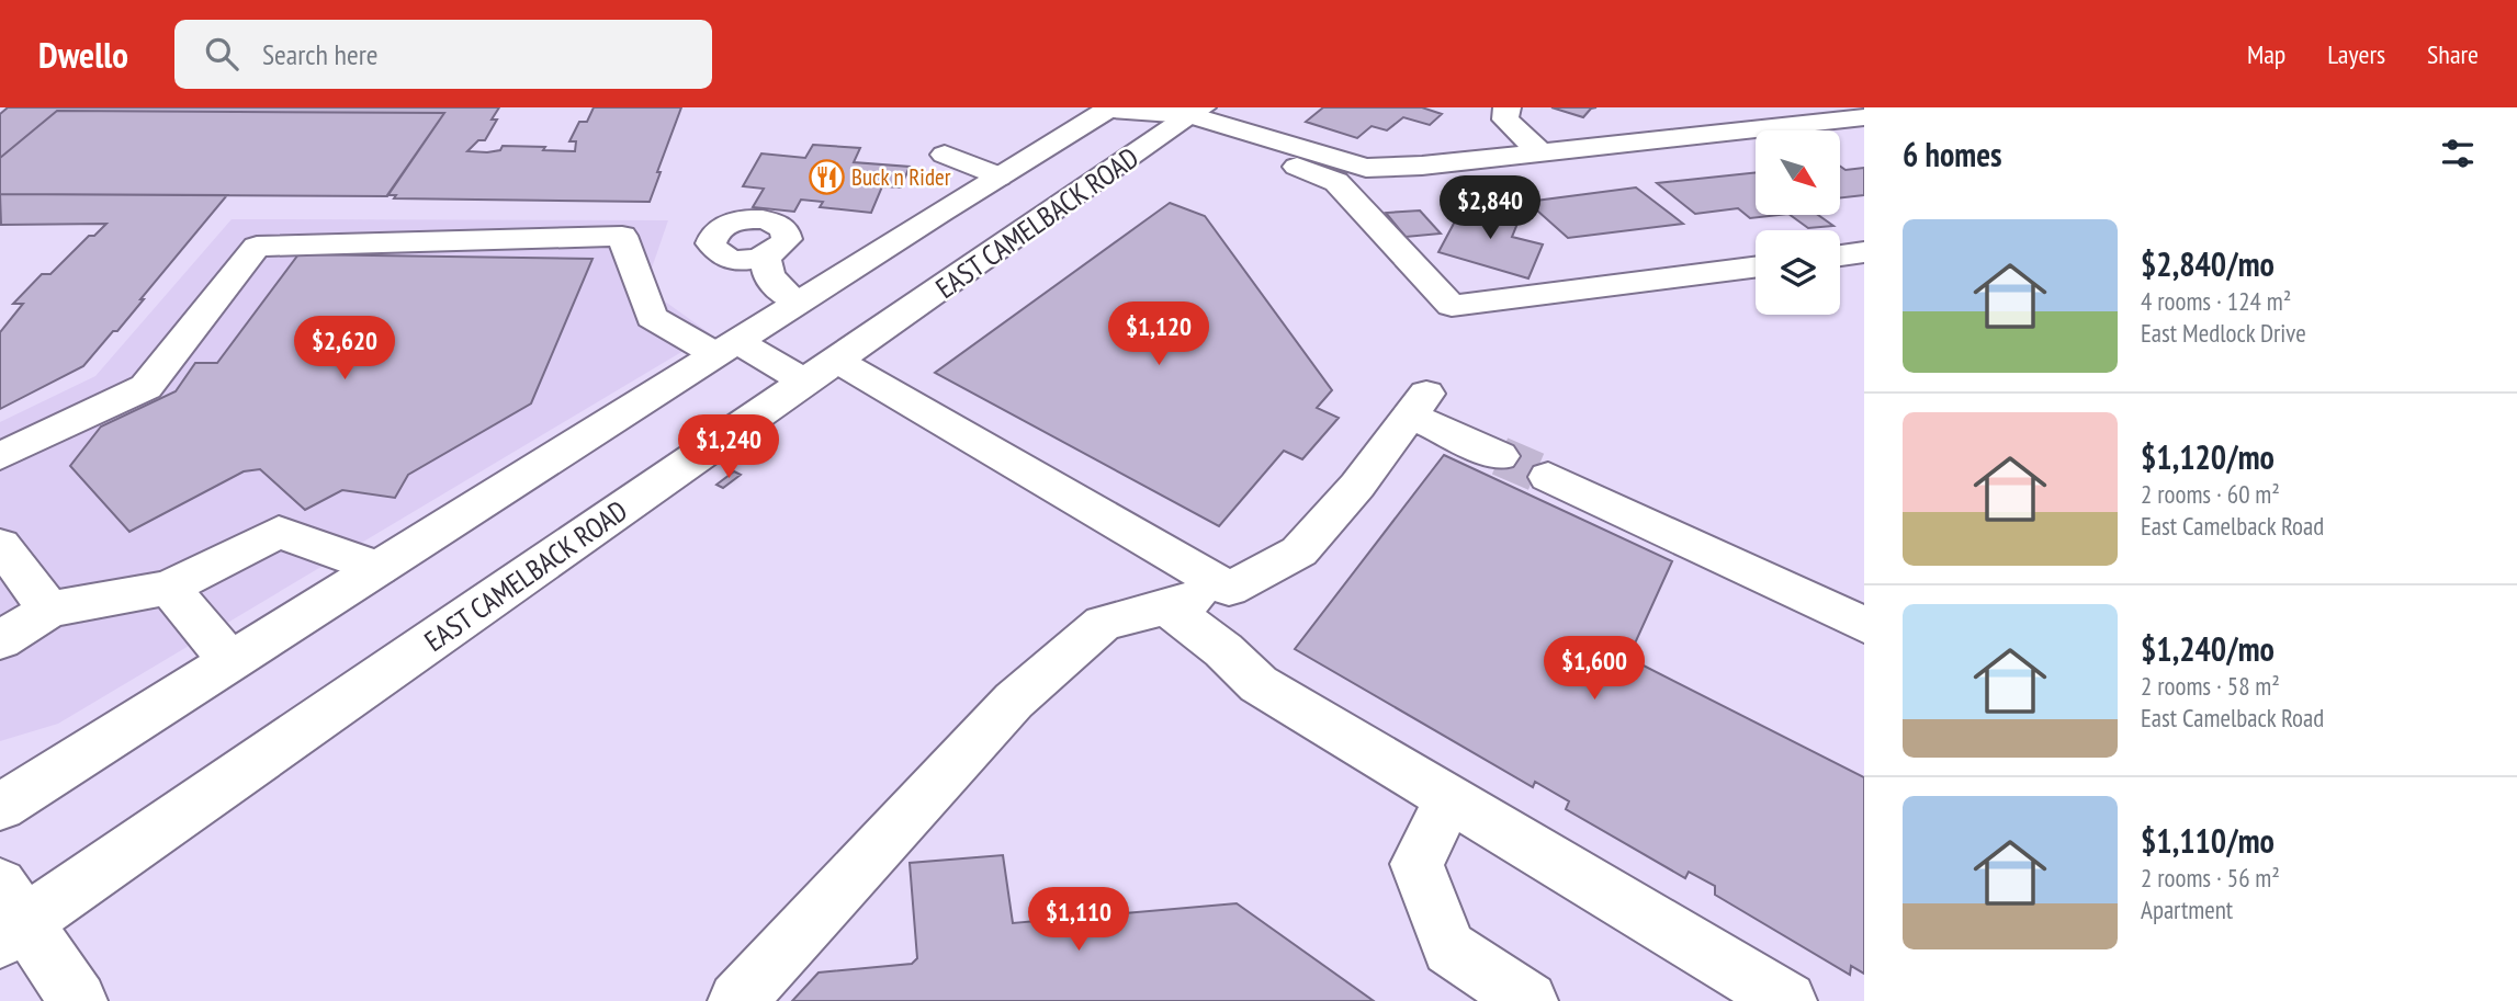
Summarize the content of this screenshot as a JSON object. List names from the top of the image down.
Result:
{
  "streets": {
    "main road": ["EAST CAMELBACK ROAD"]
  },
  "places": {
    "restaurant": ["Buck n Rider"]
  },
  "north": "bottom right",
  "page": {
    "header": "Dwello",
    "search": "Search here",
    "nav": ["Map", "Layers", "Share"],
    "heading": "6 homes",
    "price": [
      "$2,840",
      "$1,120",
      "$2,620",
      "$1,240",
      "$1,600",
      "$1,110"
    ],
    "list": [
      {
        "name": "$2,840/mo",
        "note": "4 rooms · 124 m² · East Medlock Drive"
      },
      {
        "name": "$1,120/mo",
        "note": "2 rooms · 60 m² · East Camelback Road"
      },
      {
        "name": "$1,240/mo",
        "note": "2 rooms · 58 m² · East Camelback Road"
      },
      {
        "name": "$1,110/mo",
        "note": "2 rooms · 56 m² · Apartment"
      }
    ]
  }
}
